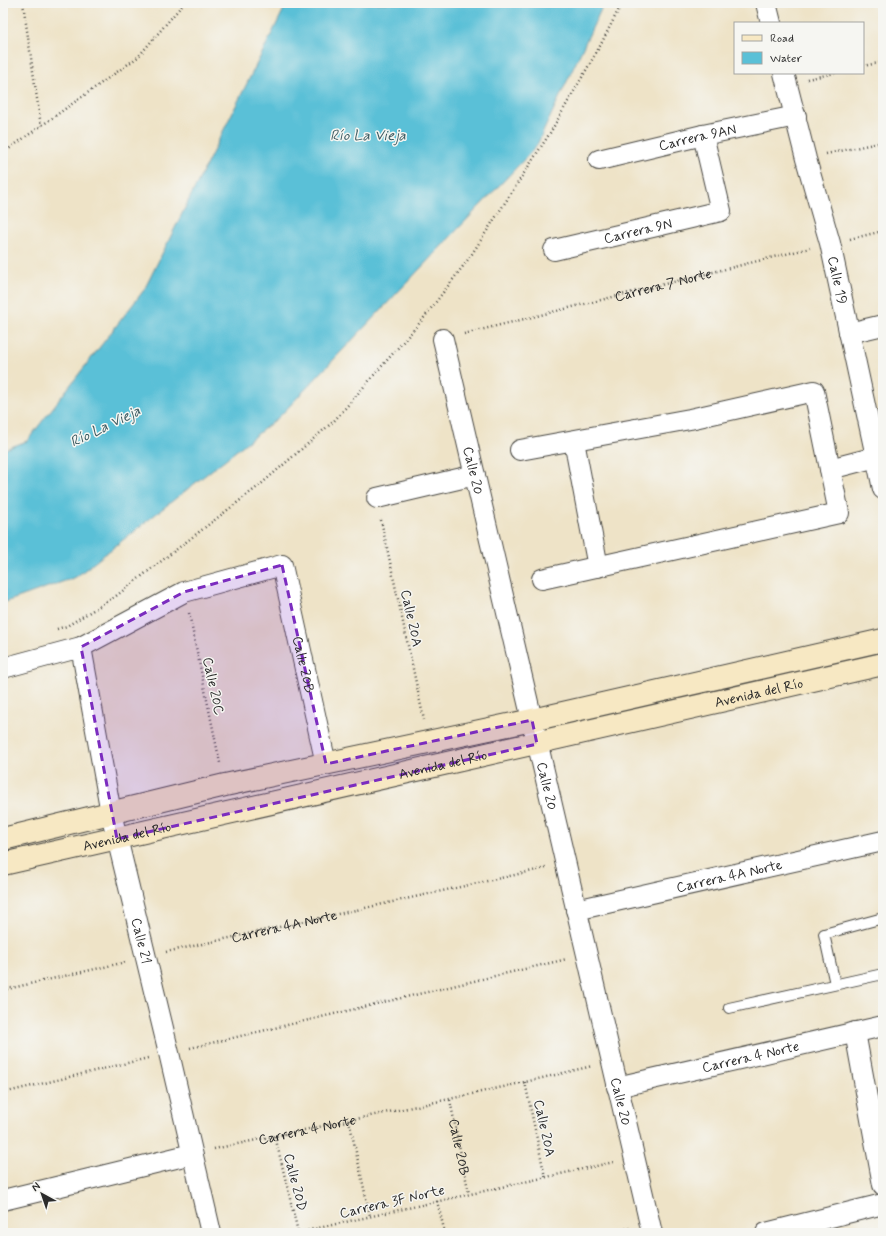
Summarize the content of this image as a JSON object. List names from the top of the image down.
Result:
{
  "streets": {
    "street": [
      "Carrera 9AN",
      "Carrera 9N",
      "Calle 19",
      "Calle 20",
      "Calle 20B",
      "Avenida del Río",
      "Carrera 4A Norte",
      "Calle 21",
      "Carrera 4 Norte"
    ],
    "path": [
      "Carrera 7 Norte",
      "Calle 20A",
      "Calle 20C",
      "Calle 20D",
      "Carrera 3F Norte"
    ]
  },
  "crossings": [
    ["Carrera 9AN", "Carrera 9N"],
    ["Carrera 9AN", "Calle 19"],
    ["Calle 19", "Carrera 7 Norte"],
    ["Carrera 7 Norte", "Calle 20"],
    ["Calle 20", "Avenida del Río"],
    ["Calle 20", "Carrera 4A Norte"],
    ["Calle 20", "Carrera 4 Norte"],
    ["Calle 20", "Carrera 3F Norte"],
    ["Calle 20A", "Avenida del Río"],
    ["Calle 20A", "Carrera 4 Norte"],
    ["Calle 20A", "Carrera 3F Norte"],
    ["Calle 20B", "Calle 20C"],
    ["Calle 20B", "Avenida del Río"],
    ["Calle 20B", "Carrera 4 Norte"],
    ["Calle 20B", "Carrera 3F Norte"],
    ["Calle 20C", "Avenida del Río"],
    ["Avenida del Río", "Calle 21"],
    ["Carrera 4A Norte", "Calle 21"],
    ["Calle 21", "Carrera 4 Norte"],
    ["Carrera 4 Norte", "Calle 20D"],
    ["Calle 20D", "Carrera 3F Norte"]
  ],
  "water": ["Río La Vieja"],
  "legend": ["Road", "Water"],
  "north": "top left"
}
